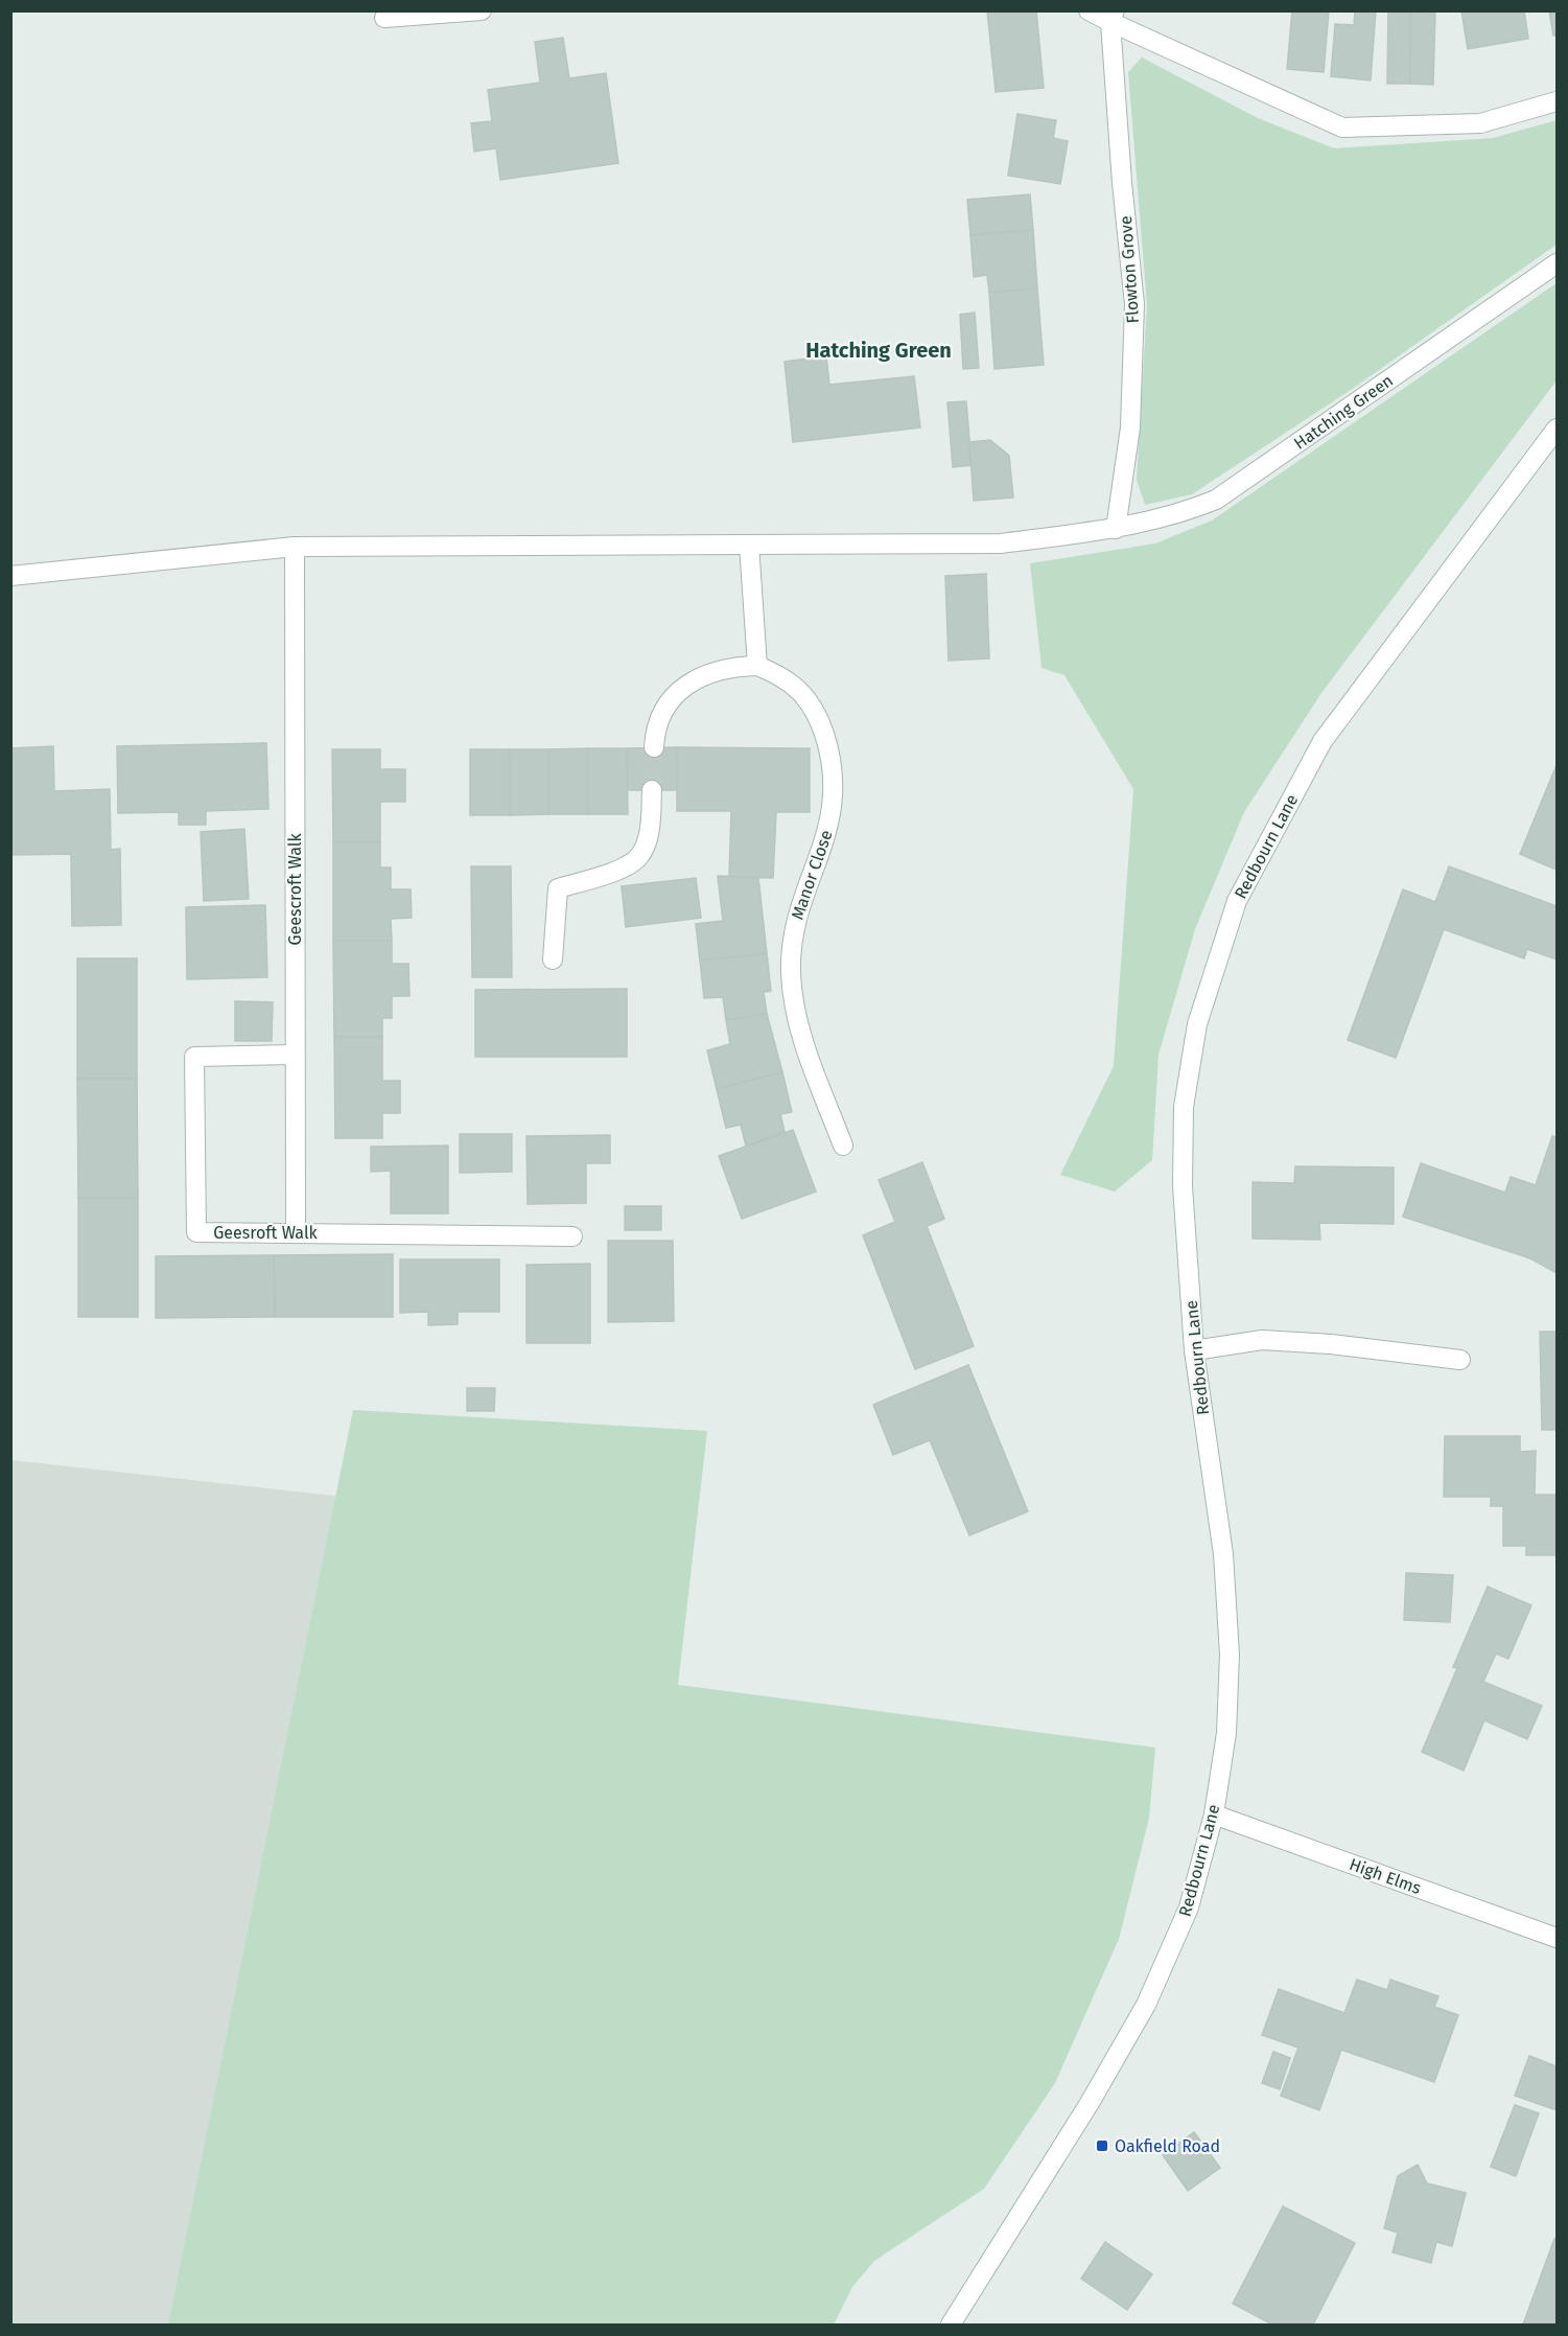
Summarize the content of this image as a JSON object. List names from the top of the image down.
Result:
{
  "streets": {
    "street": [
      "Flowton Grove",
      "Hatching Green",
      "Redbourn Lane",
      "Manor Close",
      "Geescroft Walk",
      "Geesroft Walk",
      "High Elms"
    ]
  },
  "crossings": [
    ["Flowton Grove", "Hatching Green"],
    ["Hatching Green", "Geescroft Walk"],
    ["Redbourn Lane", "High Elms"],
    ["Geescroft Walk", "Geesroft Walk"]
  ],
  "districts": ["Hatching Green"],
  "places": {
    "transit": ["Oakfield Road"]
  }
}
